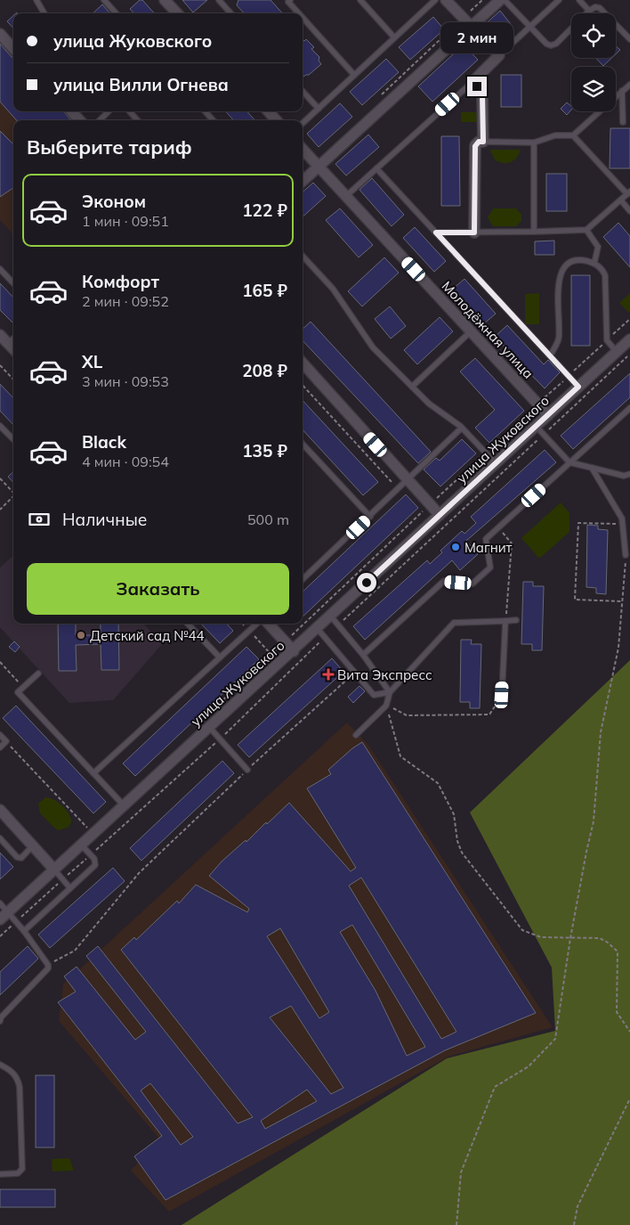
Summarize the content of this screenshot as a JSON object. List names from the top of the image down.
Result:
{
  "streets": {
    "street": ["Молодёжная улица", "улица Жуковского"]
  },
  "crossings": [
    ["Молодёжная улица", "улица Жуковского"]
  ],
  "places": {
    "other": ["Магнит", "Детский сад №44"],
    "health": ["Вита Экспресс"]
  },
  "page": {
    "banner": ["улица Жуковского", "улица Вилли Огнева"],
    "bubble": "2 мин",
    "heading": "Выберите тариф",
    "list": [
      {
        "name": "Эконом",
        "note": "1 мин · 09:51",
        "value": "122 ₽"
      },
      {
        "name": "Комфорт",
        "note": "2 мин · 09:52",
        "value": "165 ₽"
      },
      {
        "name": "XL",
        "note": "3 мин · 09:53",
        "value": "208 ₽"
      },
      {
        "name": "Black",
        "note": "4 мин · 09:54",
        "value": "135 ₽"
      }
    ],
    "pay": ["Наличные", "500 m"],
    "buttons": "Заказать"
  }
}
